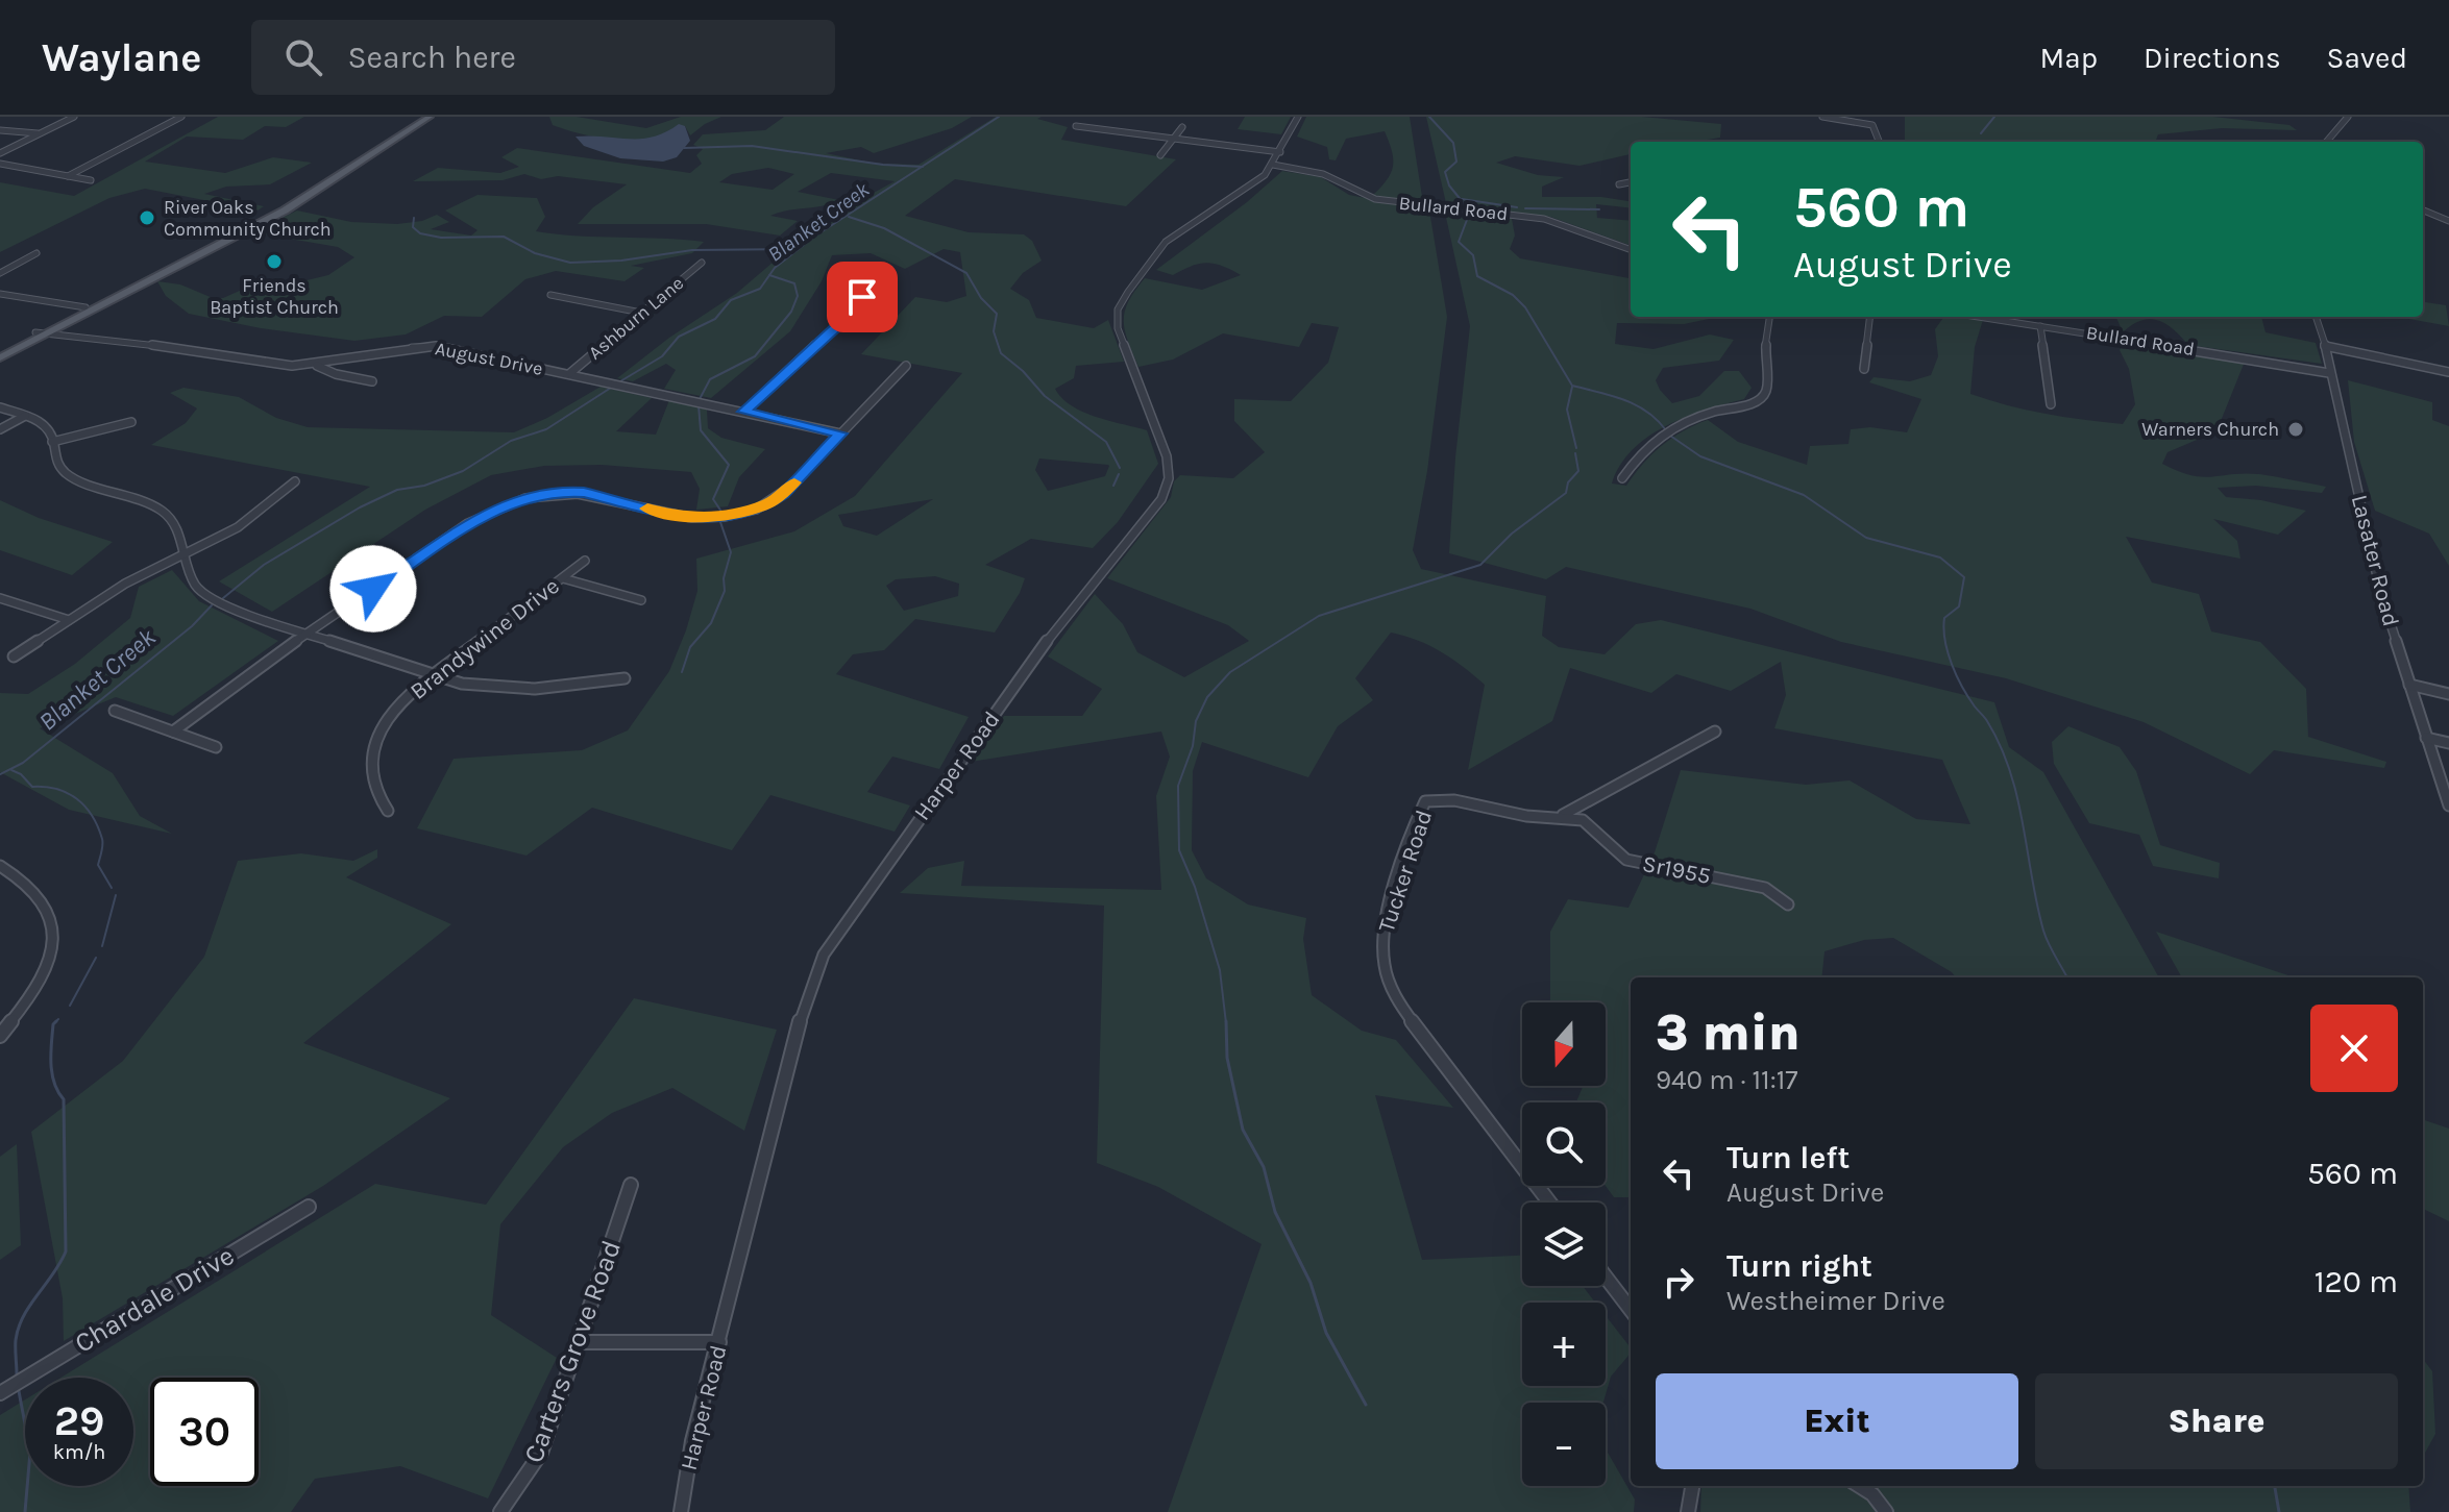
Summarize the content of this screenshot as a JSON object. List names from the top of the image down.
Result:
{
  "streets": {
    "street": [
      "Bullard Road",
      "Ashburn Lane",
      "August Drive",
      "Lasater Road",
      "Brandywine Drive",
      "Harper Road",
      "Sr1955",
      "Tucker Road",
      "Chardale Drive",
      "Carters Grove Road"
    ]
  },
  "crossings": [
    ["Bullard Road", "Lasater Road"],
    ["Bullard Road", "Harper Road"],
    ["Ashburn Lane", "August Drive"],
    ["Sr1955", "Tucker Road"]
  ],
  "water": ["Blanket Creek"],
  "places": ["River Oaks Community Church", "Friends Baptist Church", "Warners Church"],
  "north": "bottom",
  "page": {
    "header": "Waylane",
    "search": "Search here",
    "nav": ["Map", "Directions", "Saved"],
    "turn": ["560 m", "August Drive"],
    "heading": ["3 min", "940 m · 11:17"],
    "map_buttons": ["+", "−"],
    "list": [
      {
        "name": "Turn left",
        "note": "August Drive",
        "value": "560 m"
      },
      {
        "name": "Turn right",
        "note": "Westheimer Drive",
        "value": "120 m"
      }
    ],
    "buttons": ["Exit", "Share"],
    "speed": "29 km/h",
    "limit": "30"
  }
}
